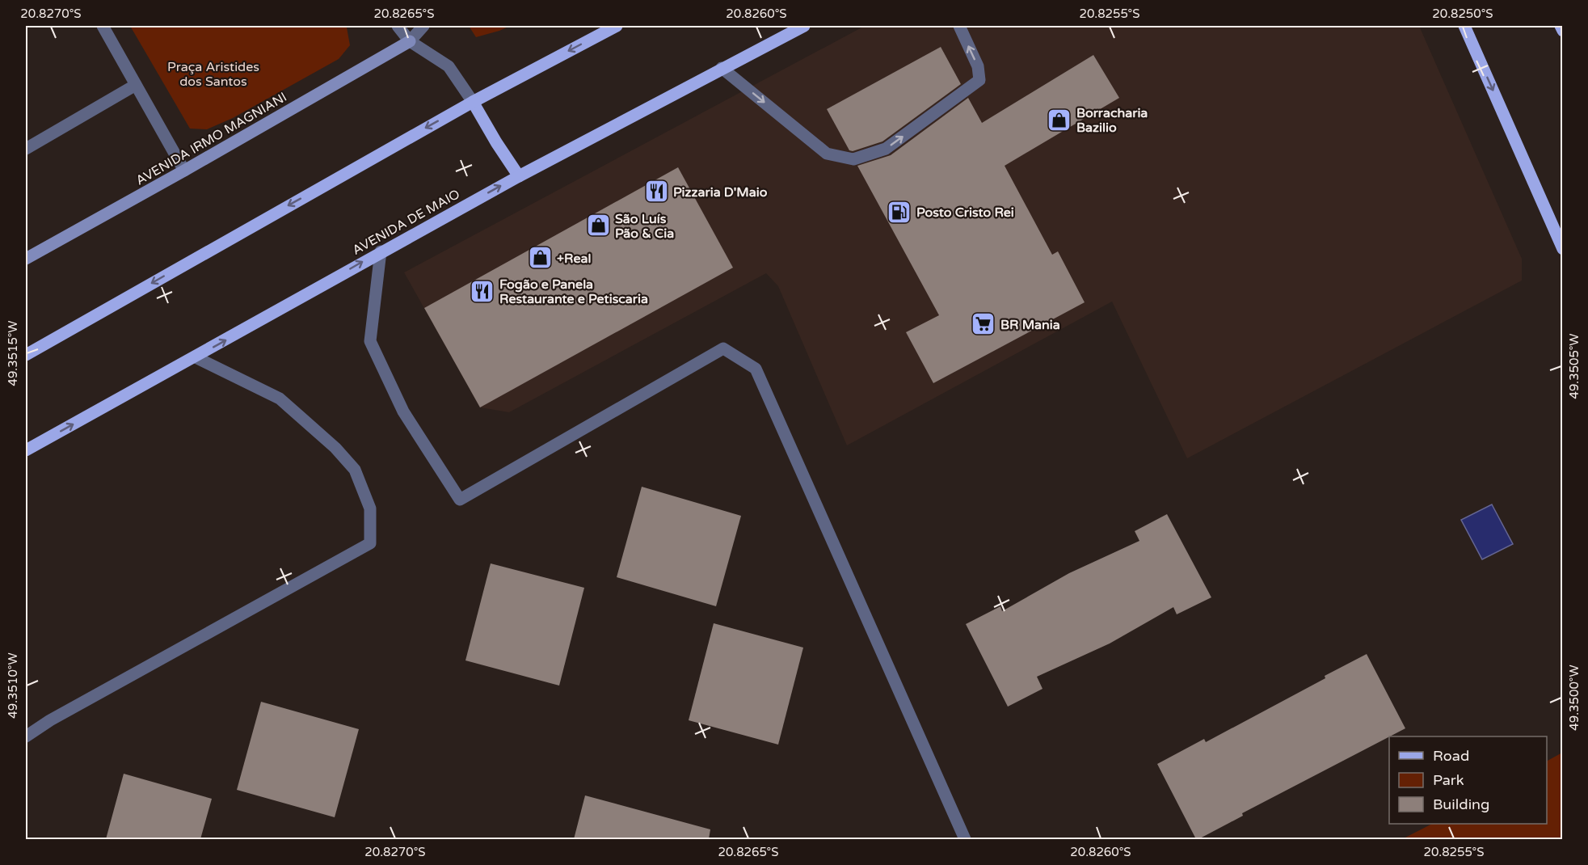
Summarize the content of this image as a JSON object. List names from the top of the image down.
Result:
{
  "streets": {
    "main road": ["AVENIDA DE MAIO"],
    "street": ["AVENIDA IRMO MAGNIANI"]
  },
  "parks": ["Praça Aristides dos Santos"],
  "places": {
    "shop": ["Borracharia Bazilio", "São Luís Pão & Cia", "+Real"],
    "restaurant": ["Pizzaria D'Maio", "Fogão e Panela Restaurante e Petiscaria"],
    "fuel station": ["Posto Cristo Rei"],
    "supermarket": ["BR Mania"]
  },
  "legend": ["Road", "Park", "Building"],
  "coordinates": [
    "20.8270°S",
    "20.8265°S",
    "20.8260°S",
    "20.8255°S",
    "20.8250°S",
    "49.3515°W",
    "49.3505°W",
    "49.3510°W",
    "49.3500°W"
  ]
}
